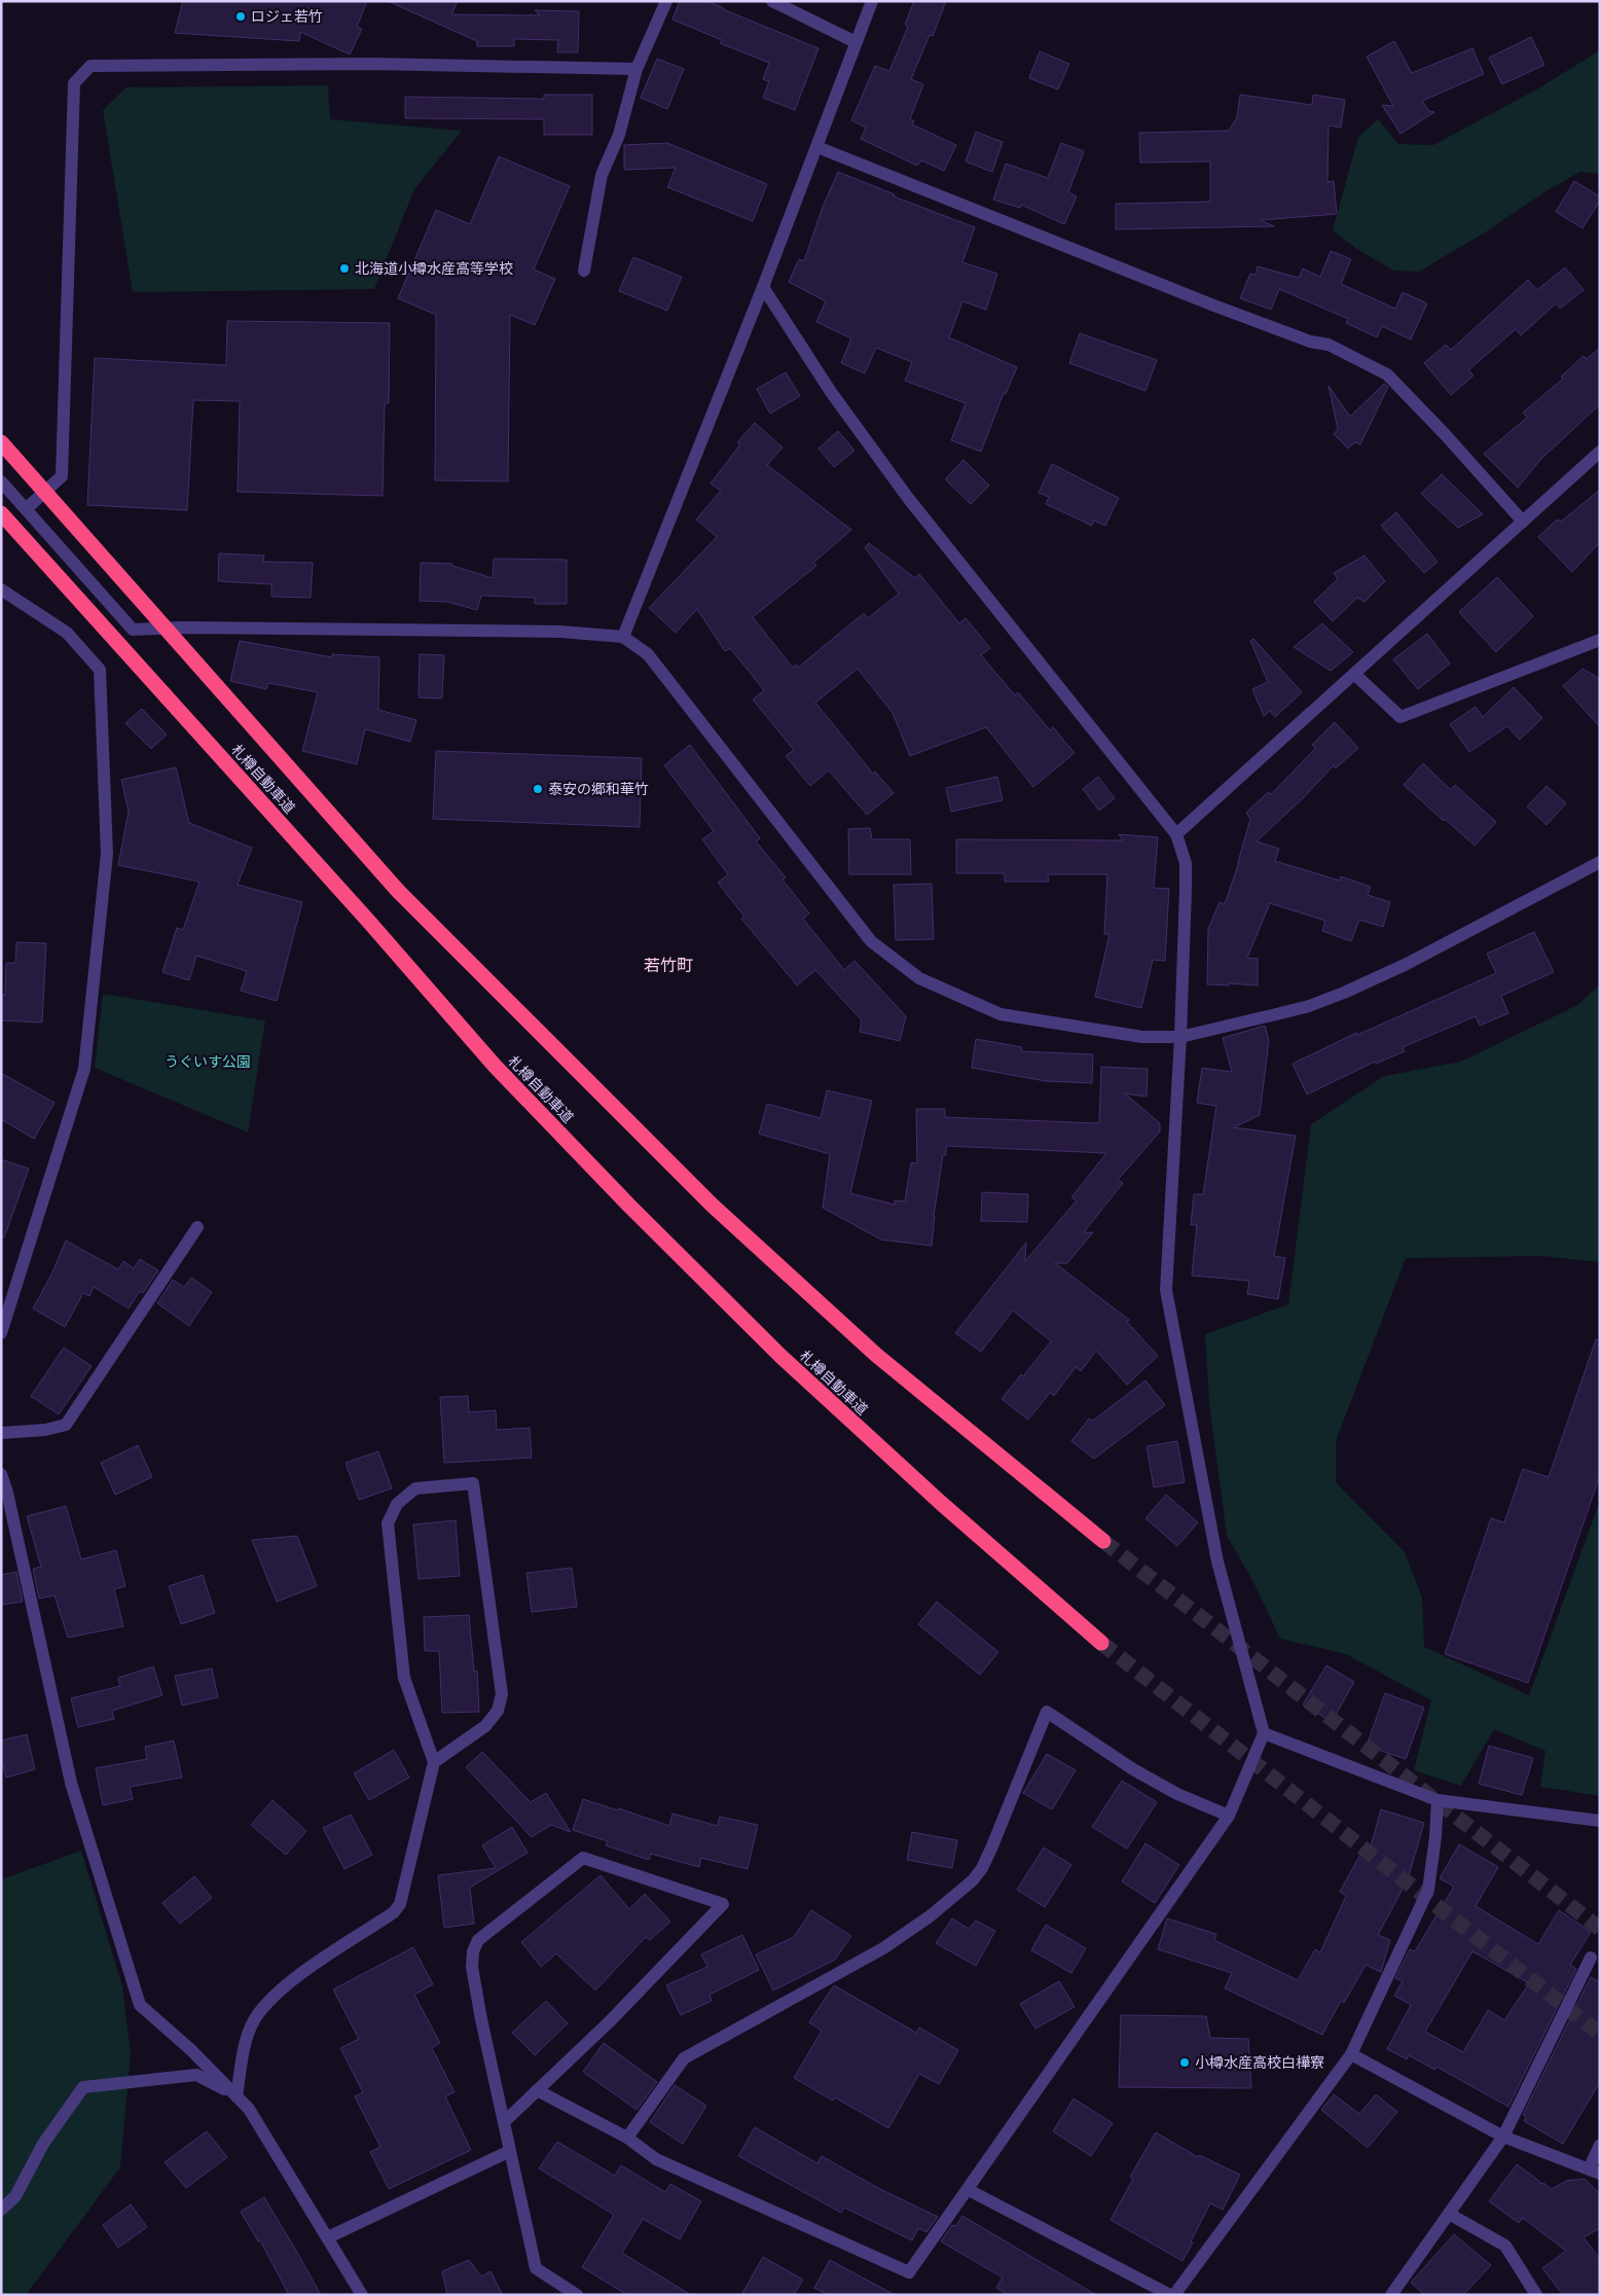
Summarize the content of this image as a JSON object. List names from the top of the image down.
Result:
{
  "streets": {
    "highway": ["札樽自動車道"]
  },
  "districts": ["若竹町"],
  "parks": ["うぐいす公園"],
  "places": [
    "ロジェ若竹",
    "北海道小樽水産高等学校",
    "泰安の郷和華竹",
    "小樽水産高校白樺寮"
  ]
}
